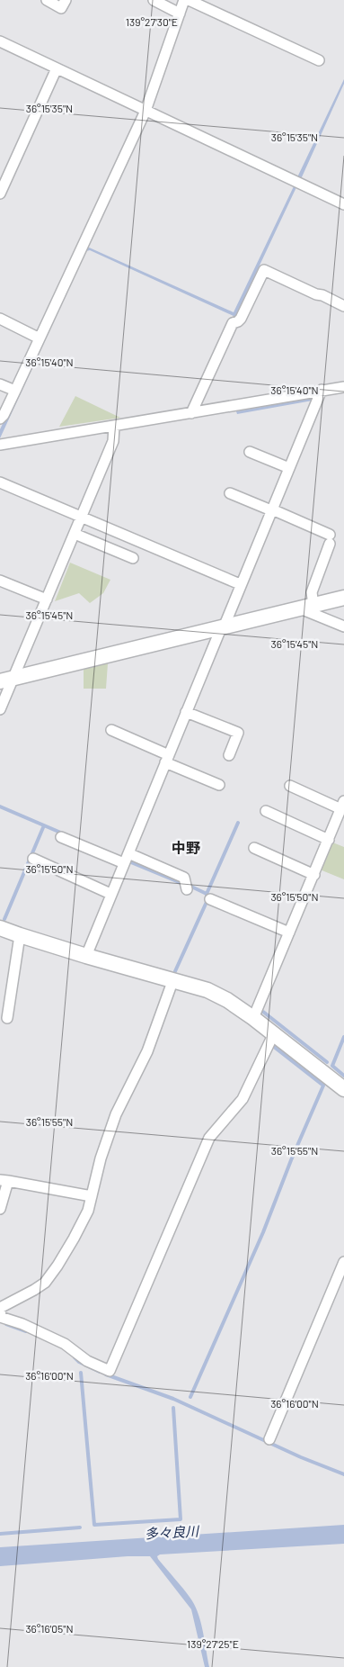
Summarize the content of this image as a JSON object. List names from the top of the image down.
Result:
{
  "districts": ["中野"],
  "water": ["多々良川"],
  "coordinates": [
    "139°27'30\"E",
    "36°15'35\"N",
    "36°15'40\"N",
    "36°15'45\"N",
    "36°15'50\"N",
    "36°15'55\"N",
    "36°16'00\"N",
    "36°16'05\"N",
    "139°27'25\"E"
  ]
}
